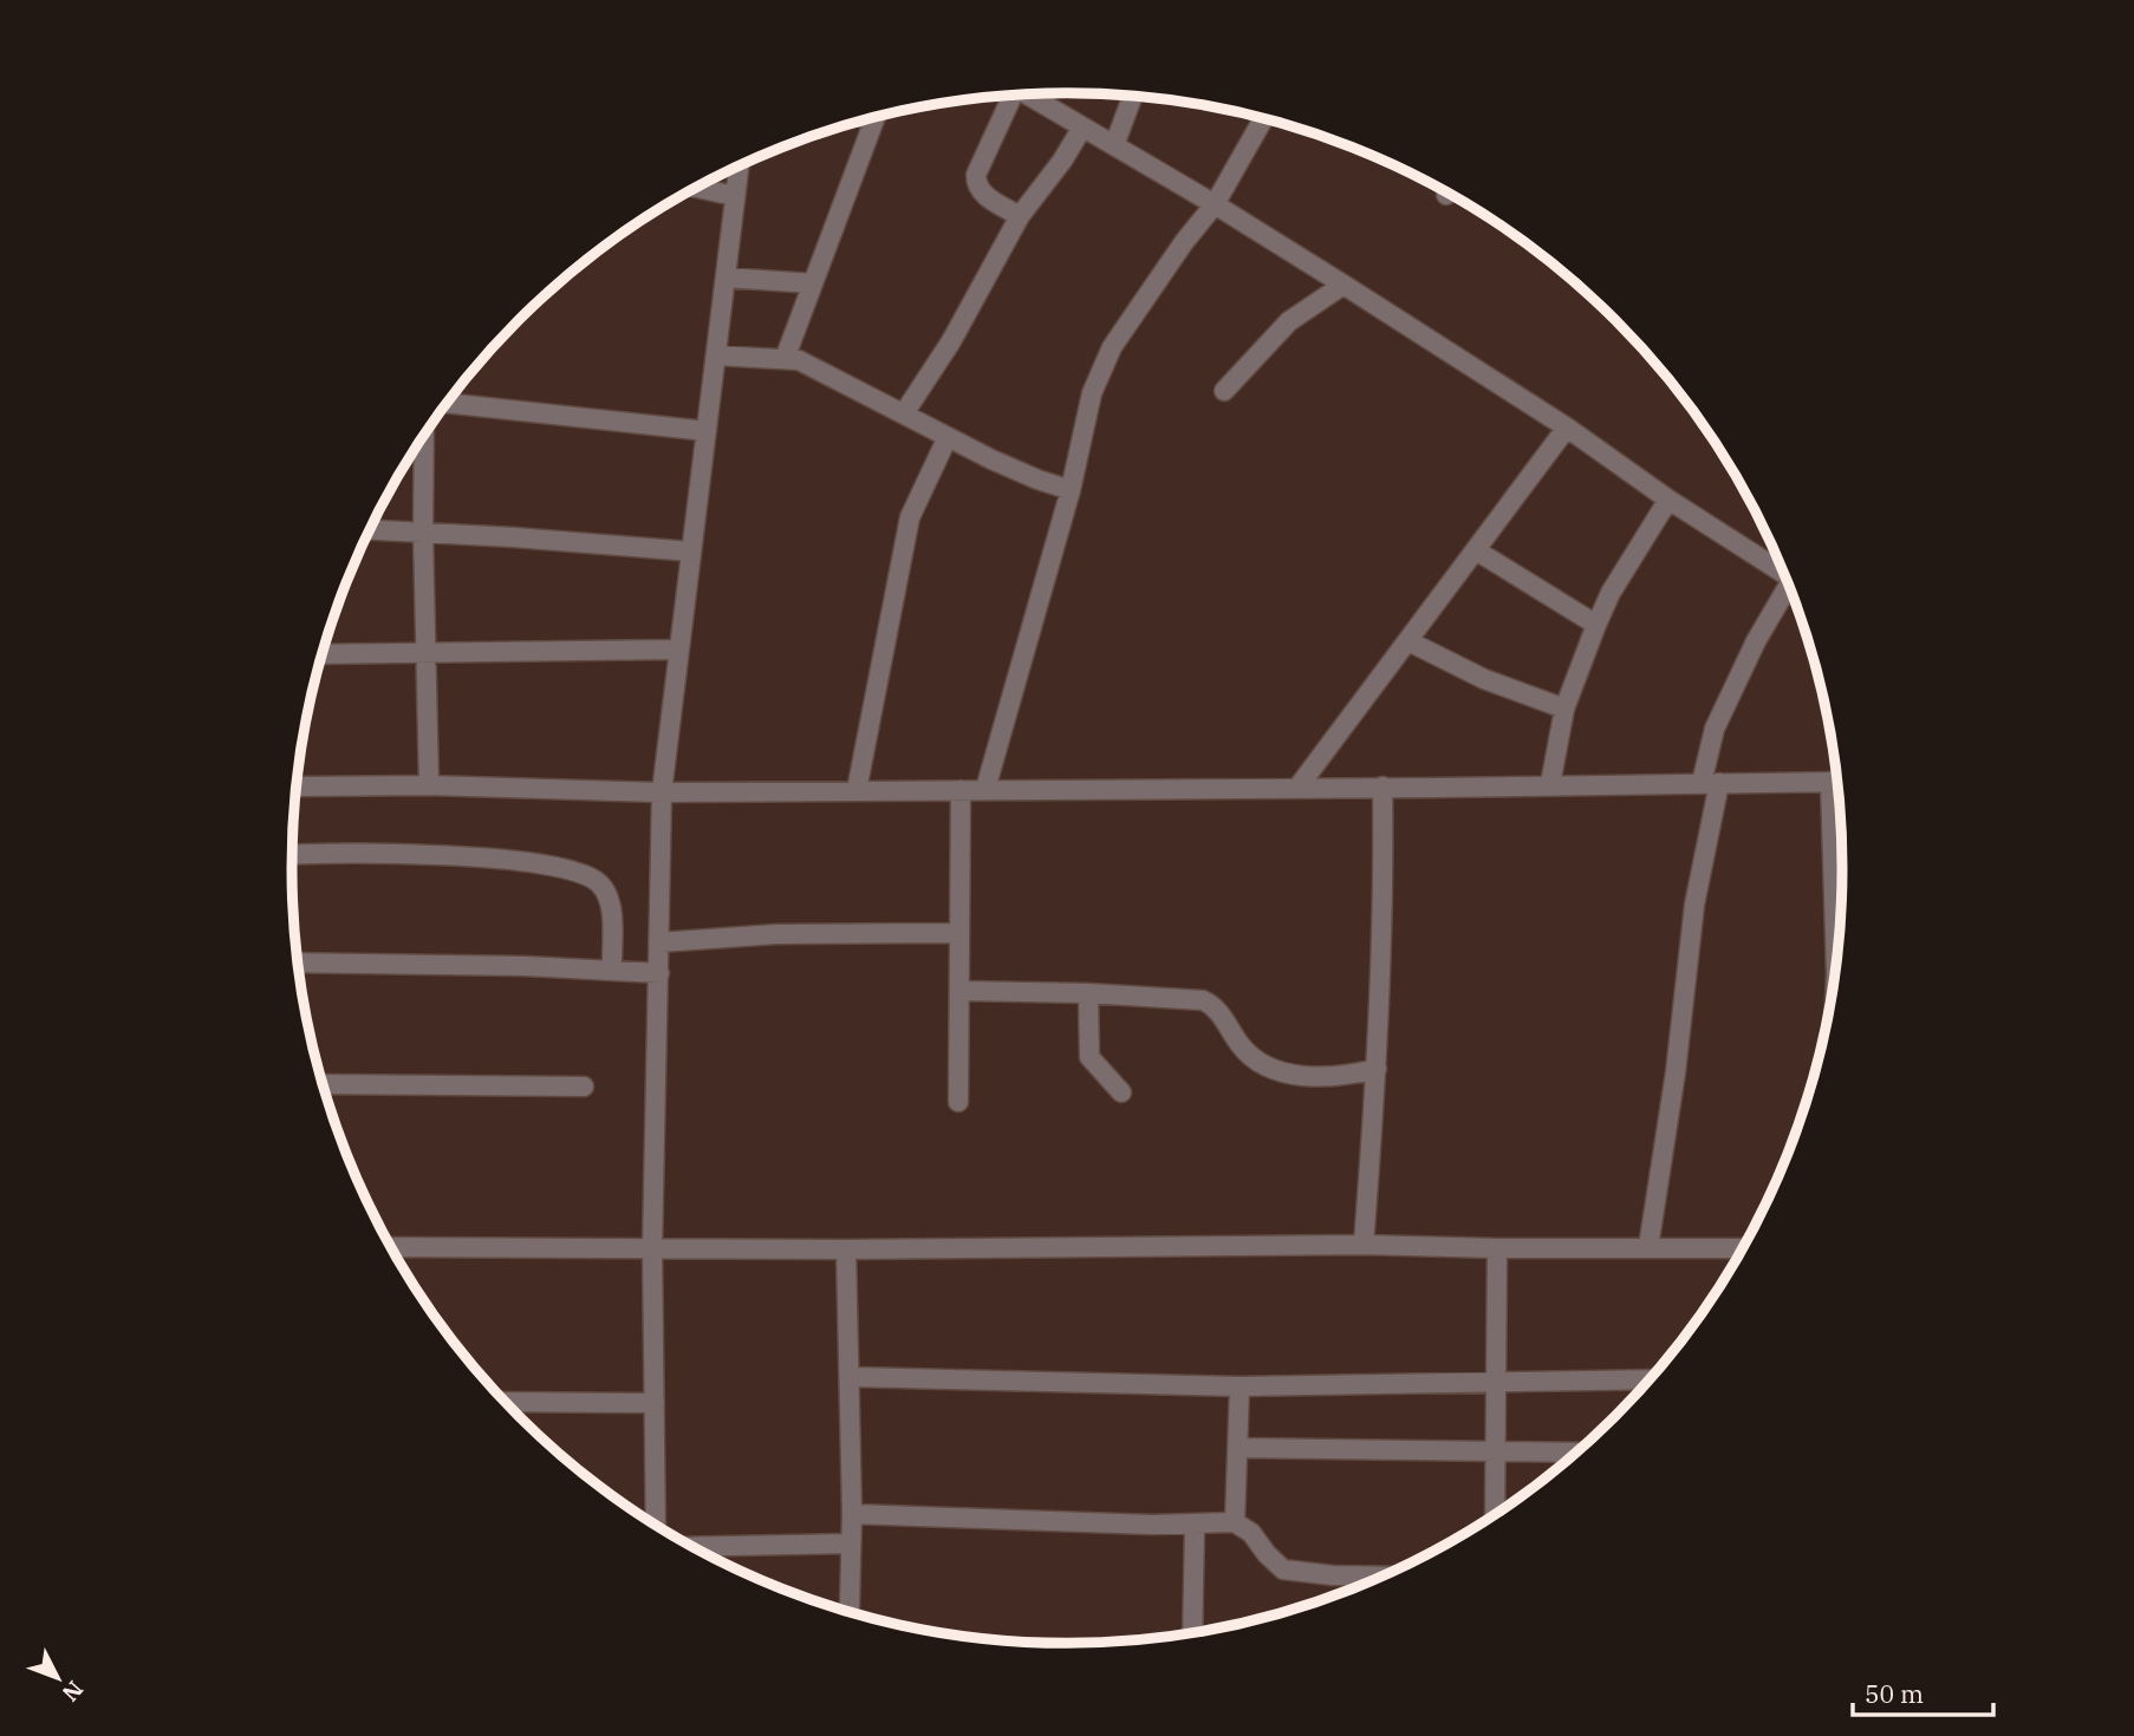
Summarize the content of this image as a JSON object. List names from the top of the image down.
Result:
{
  "scale_bar": "50 m",
  "north": "bottom right"
}
